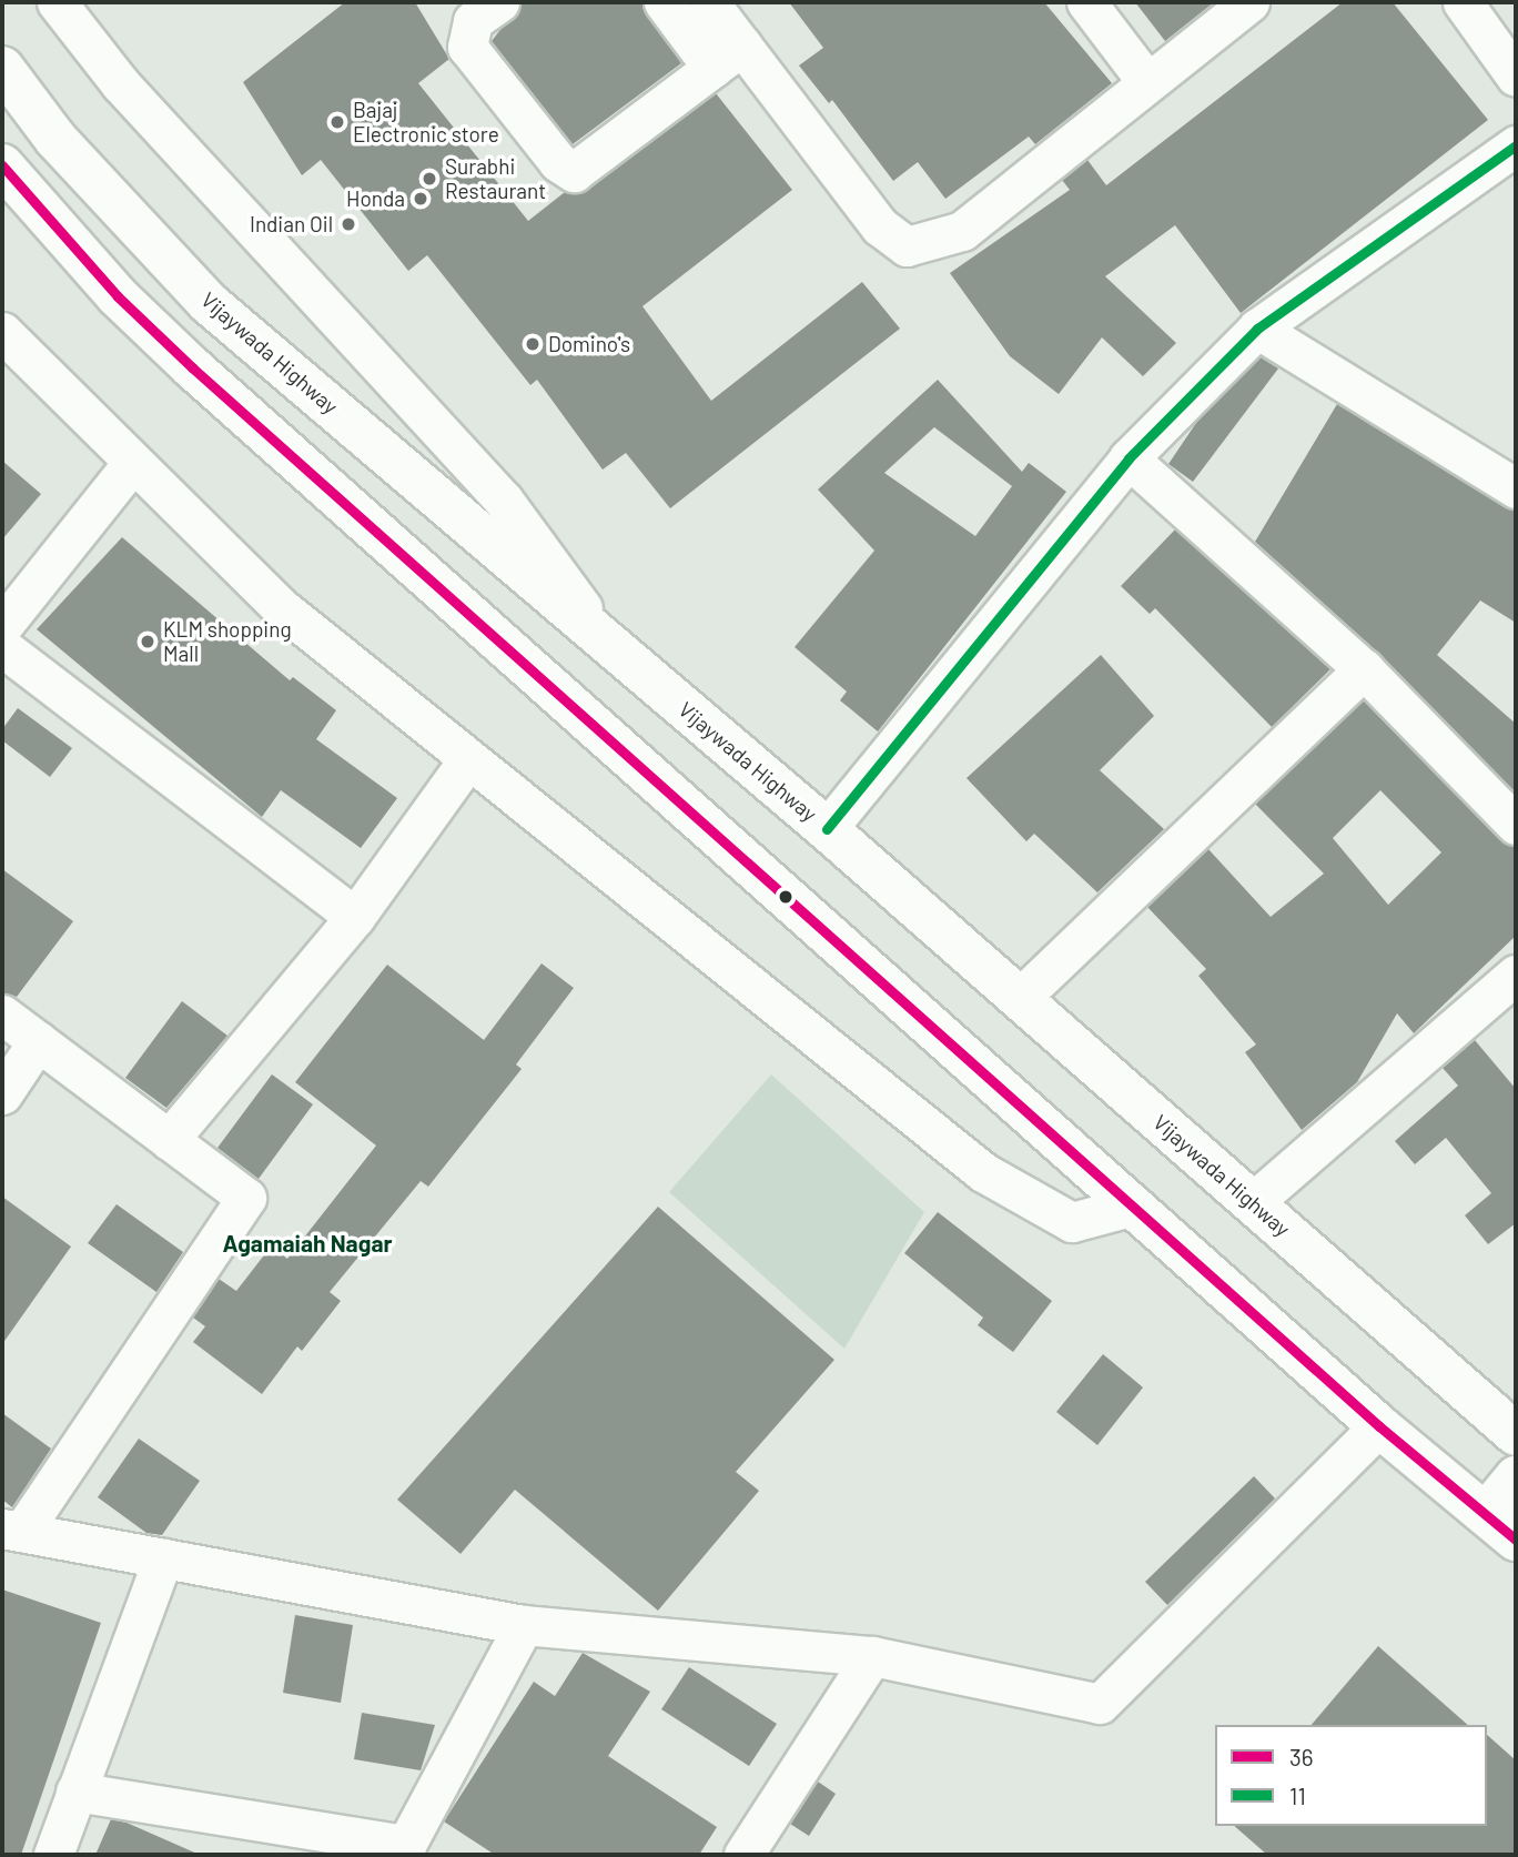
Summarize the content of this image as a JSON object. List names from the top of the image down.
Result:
{
  "streets": {
    "highway": ["Vijaywada Highway"]
  },
  "districts": ["Agamaiah Nagar"],
  "places": [
    "Bajaj Electronic store",
    "Surabhi Restaurant",
    "Honda",
    "Indian Oil",
    "Domino's",
    "KLM shopping Mall"
  ],
  "lines": ["transit line 11", "transit line 36"],
  "legend": ["36", "11"]
}
